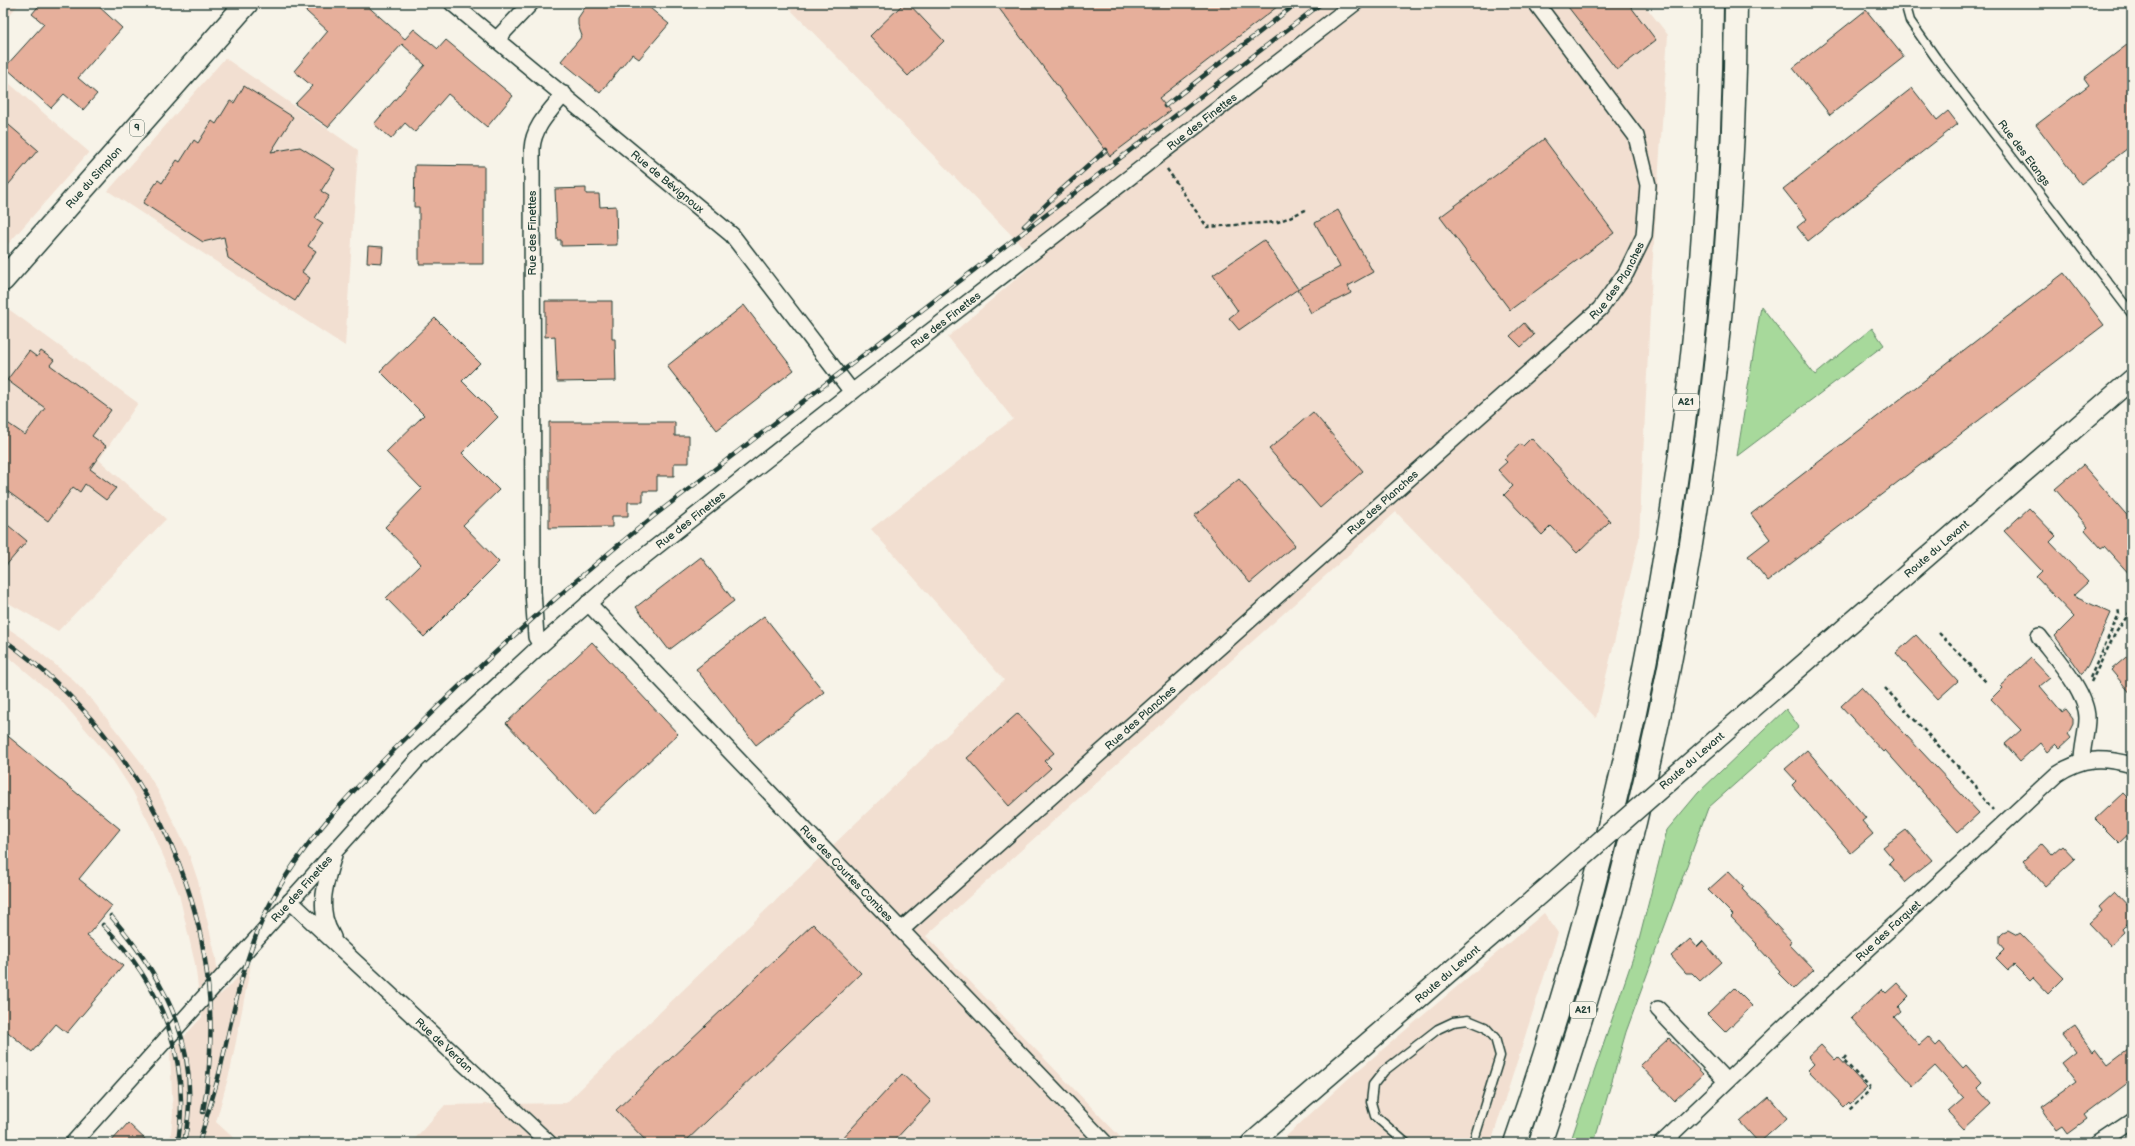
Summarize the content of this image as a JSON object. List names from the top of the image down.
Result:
{
  "streets": {
    "main road": ["9", "Rue du Simplon", "A21"],
    "street": [
      "Rue des Finettes",
      "Rue de Bévignoux",
      "Rue des Planches",
      "Route du Levant",
      "Rue des Courtes Combes",
      "Rue des Farquet",
      "Rue de Verdan"
    ],
    "lane": ["Rue des Etangs"]
  },
  "crossings": [
    ["Rue des Finettes", "Rue de Bévignoux"],
    ["Rue des Finettes", "Rue des Courtes Combes"],
    ["Rue des Finettes", "Rue de Verdan"],
    ["Rue des Planches", "Rue des Courtes Combes"]
  ]
}
